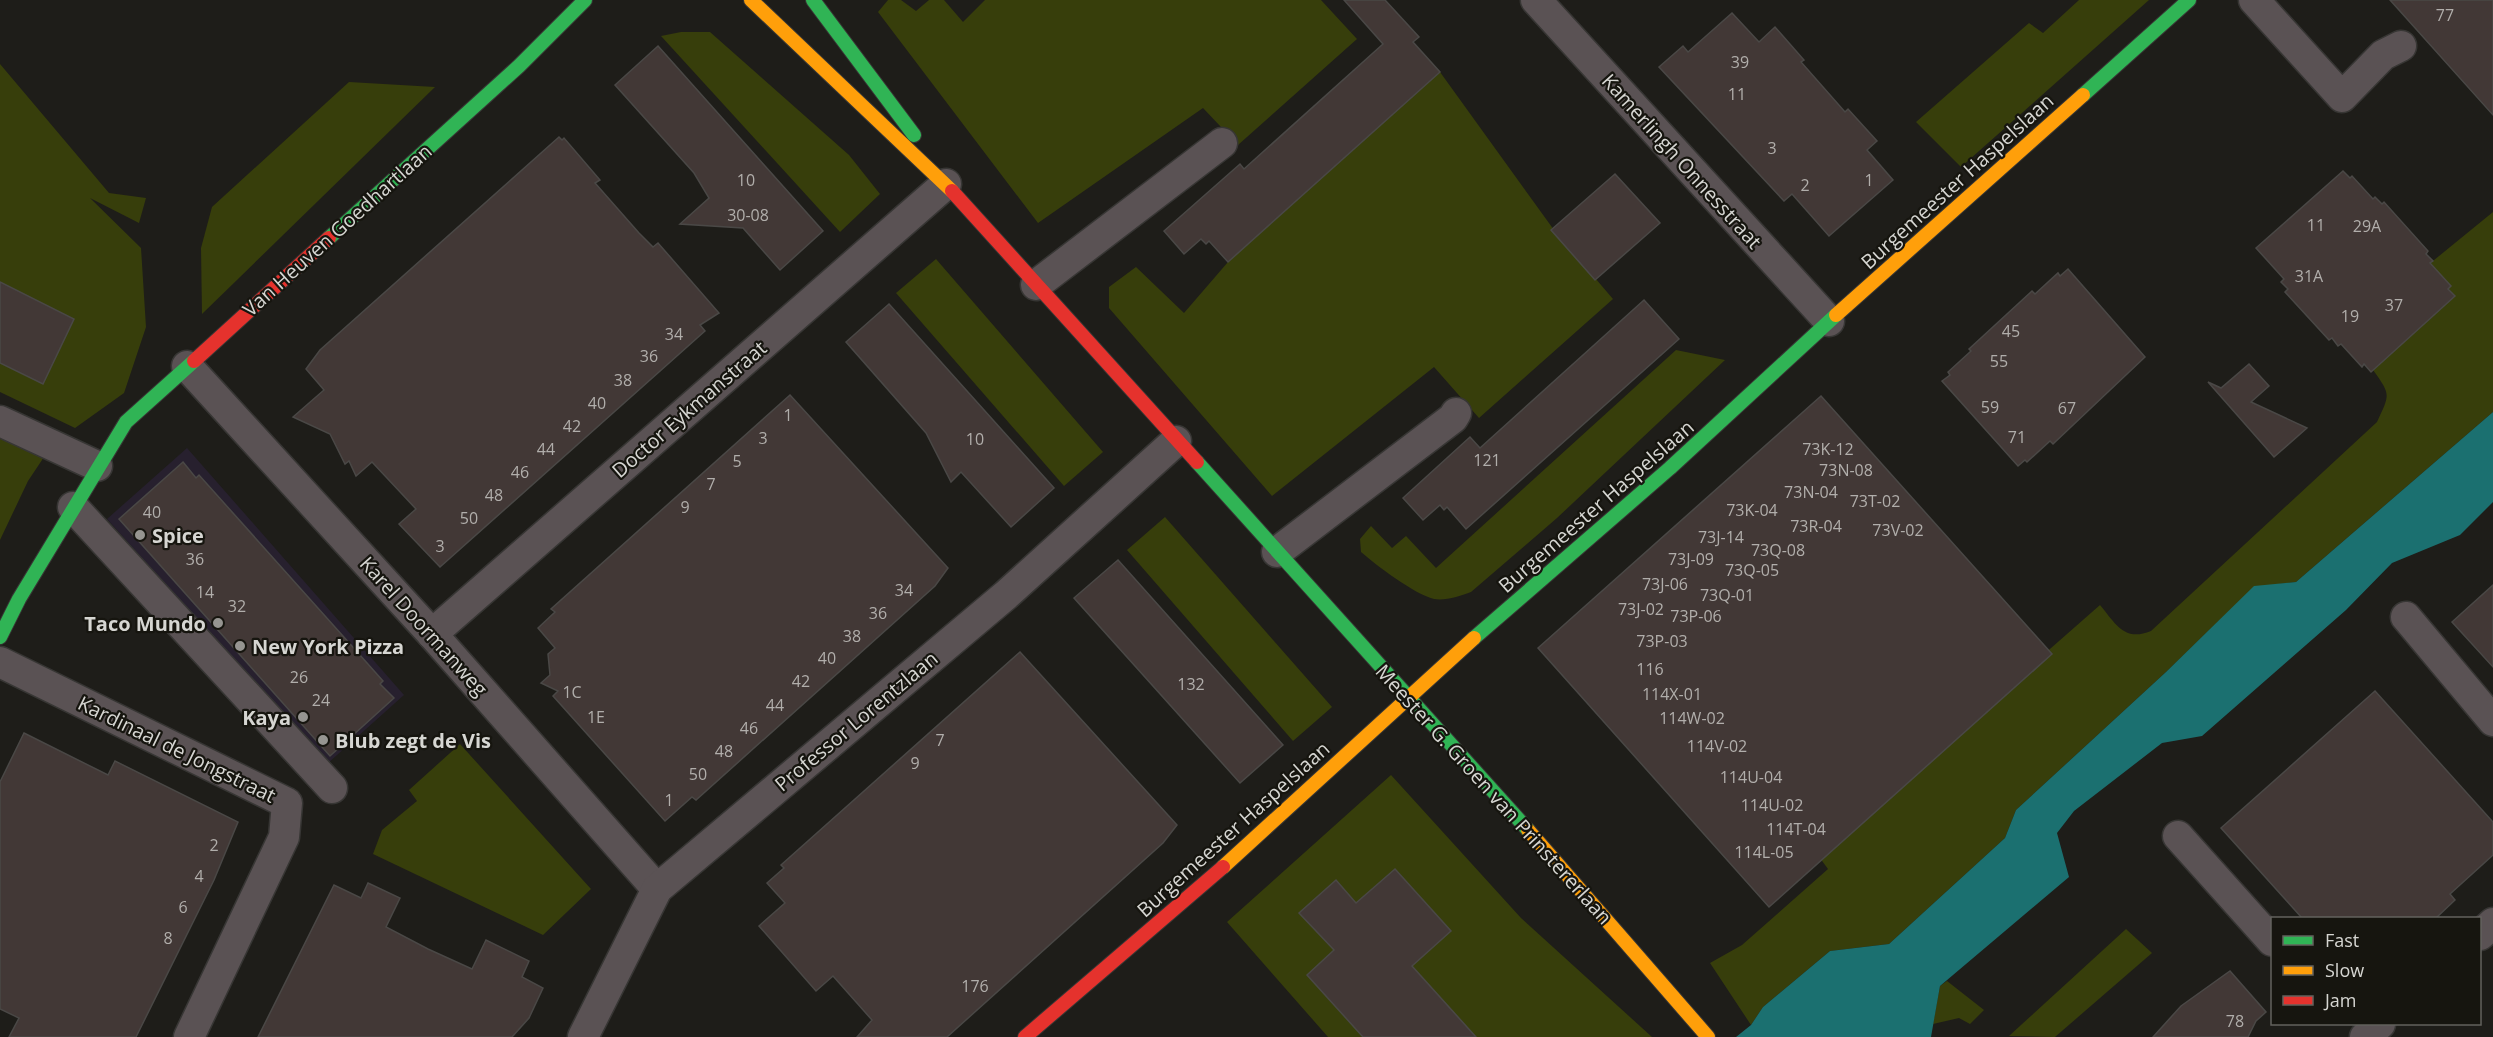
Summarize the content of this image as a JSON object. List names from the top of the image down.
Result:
{
  "streets": {
    "street": [
      "Kamerlingh Onnesstraat",
      "Burgemeester Haspelslaan",
      "Van Heuven Goedhartlaan",
      "Doctor Eykmanstraat",
      "Karel Doormanweg",
      "Professor Lorentzlaan",
      "Kardinaal de Jongstraat",
      "Meester G. Groen van Prinstererlaan"
    ]
  },
  "crossings": [
    ["Kamerlingh Onnesstraat", "Burgemeester Haspelslaan"],
    ["Burgemeester Haspelslaan", "Meester G. Groen van Prinstererlaan"],
    ["Van Heuven Goedhartlaan", "Karel Doormanweg"],
    ["Doctor Eykmanstraat", "Karel Doormanweg"],
    ["Doctor Eykmanstraat", "Meester G. Groen van Prinstererlaan"],
    ["Karel Doormanweg", "Professor Lorentzlaan"],
    ["Professor Lorentzlaan", "Meester G. Groen van Prinstererlaan"]
  ],
  "places": [
    "Spice",
    "Taco Mundo",
    "New York Pizza",
    "Kaya",
    "Blub zegt de Vis"
  ],
  "house_numbers": [
    "77",
    "39",
    "11",
    "3",
    "10",
    "1",
    "2",
    "30-08",
    "11",
    "29A",
    "31A",
    "37",
    "19",
    "45",
    "34",
    "36",
    "55",
    "38",
    "40",
    "59",
    "67",
    "1",
    "42",
    "71",
    "3",
    "10",
    "44",
    "73K-12",
    "121",
    "5",
    "73N-08",
    "46",
    "7",
    "73N-04",
    "48",
    "73T-02",
    "9",
    "73K-04",
    "40",
    "50",
    "73R-04",
    "73V-02",
    "73J-14",
    "3",
    "73Q-08",
    "36",
    "73J-09",
    "73Q-05",
    "73J-06",
    "34",
    "14",
    "73Q-01",
    "32",
    "73J-02",
    "36",
    "73P-06",
    "38",
    "73P-03",
    "40",
    "116",
    "26",
    "42",
    "132",
    "1C",
    "114X-01",
    "24",
    "44",
    "1E",
    "114W-02",
    "46",
    "7",
    "114V-02",
    "48",
    "9",
    "50",
    "114U-04",
    "1",
    "114U-02",
    "114T-04",
    "2",
    "114L-05",
    "4",
    "6",
    "8",
    "176",
    "78"
  ],
  "legend": ["Fast", "Slow", "Jam"]
}
